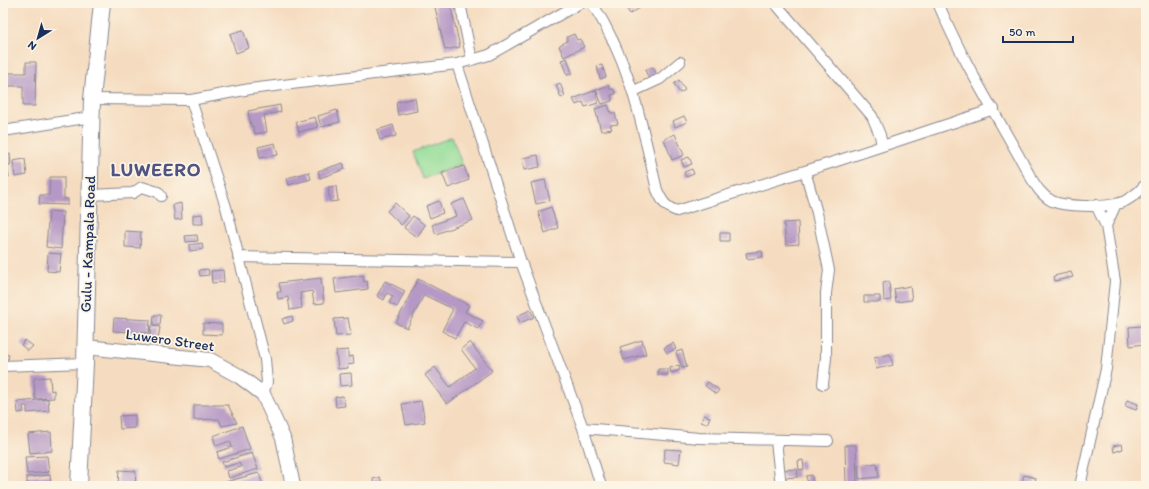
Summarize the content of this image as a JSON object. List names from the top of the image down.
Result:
{
  "streets": {
    "main road": ["Gulu - Kampala Road", "Luwero Street"]
  },
  "crossings": [
    ["Gulu - Kampala Road", "Luwero Street"]
  ],
  "districts": ["LUWEERO"],
  "scale_bar": "50 m",
  "north": "bottom left"
}
